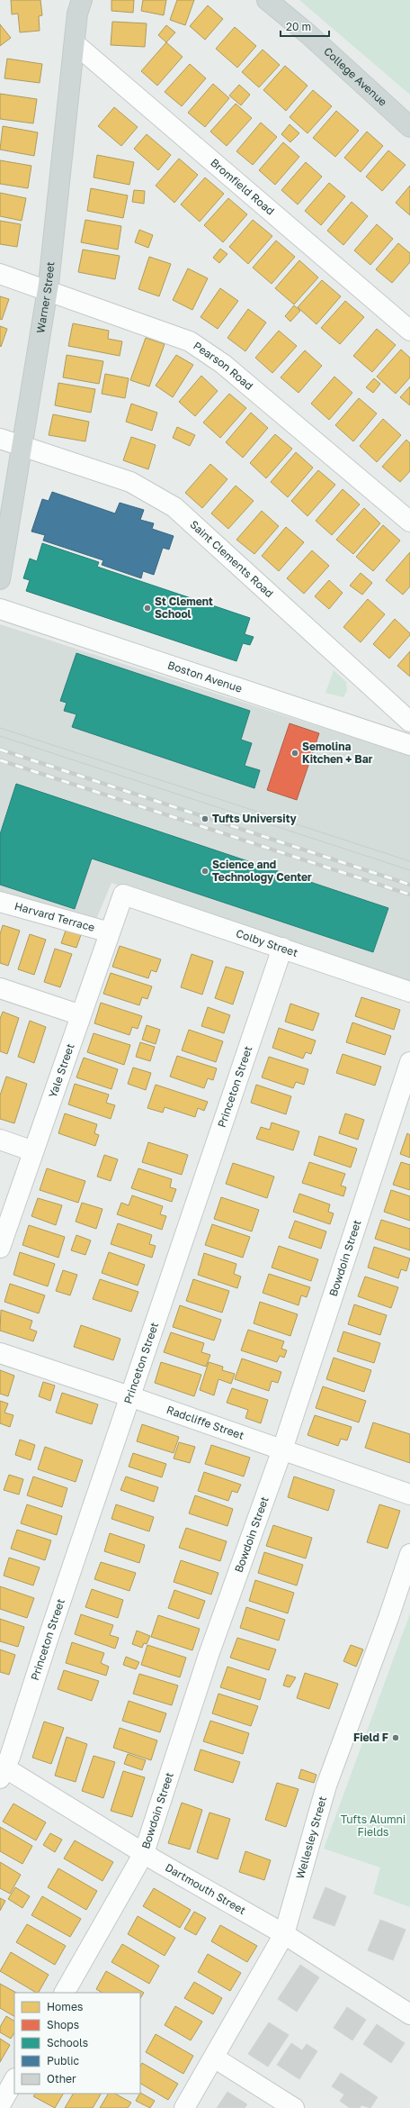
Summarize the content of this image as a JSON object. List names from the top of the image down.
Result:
{
  "streets": {
    "main road": ["College Avenue", "Warner Street"],
    "street": [
      "Bromfield Road",
      "Pearson Road",
      "Saint Clements Road",
      "Boston Avenue",
      "Harvard Terrace",
      "Colby Street",
      "Yale Street",
      "Princeton Street",
      "Bowdoin Street",
      "Radcliffe Street",
      "Wellesley Street",
      "Dartmouth Street"
    ]
  },
  "crossings": [
    ["Bromfield Road", "Warner Street"],
    ["Warner Street", "Pearson Road"],
    ["Warner Street", "Saint Clements Road"],
    ["Harvard Terrace", "Yale Street"],
    ["Colby Street", "Yale Street"],
    ["Colby Street", "Princeton Street"],
    ["Princeton Street", "Radcliffe Street"],
    ["Princeton Street", "Dartmouth Street"],
    ["Bowdoin Street", "Radcliffe Street"],
    ["Bowdoin Street", "Dartmouth Street"],
    ["Wellesley Street", "Dartmouth Street"]
  ],
  "parks": ["Tufts Alumni Fields"],
  "places": [
    "St Clement School",
    "Semolina Kitchen + Bar",
    "Tufts University",
    "Science and Technology Center",
    "Field F"
  ],
  "legend": [
    "Homes",
    "Shops",
    "Schools",
    "Public",
    "Other"
  ],
  "scale_bar": "20 m"
}
